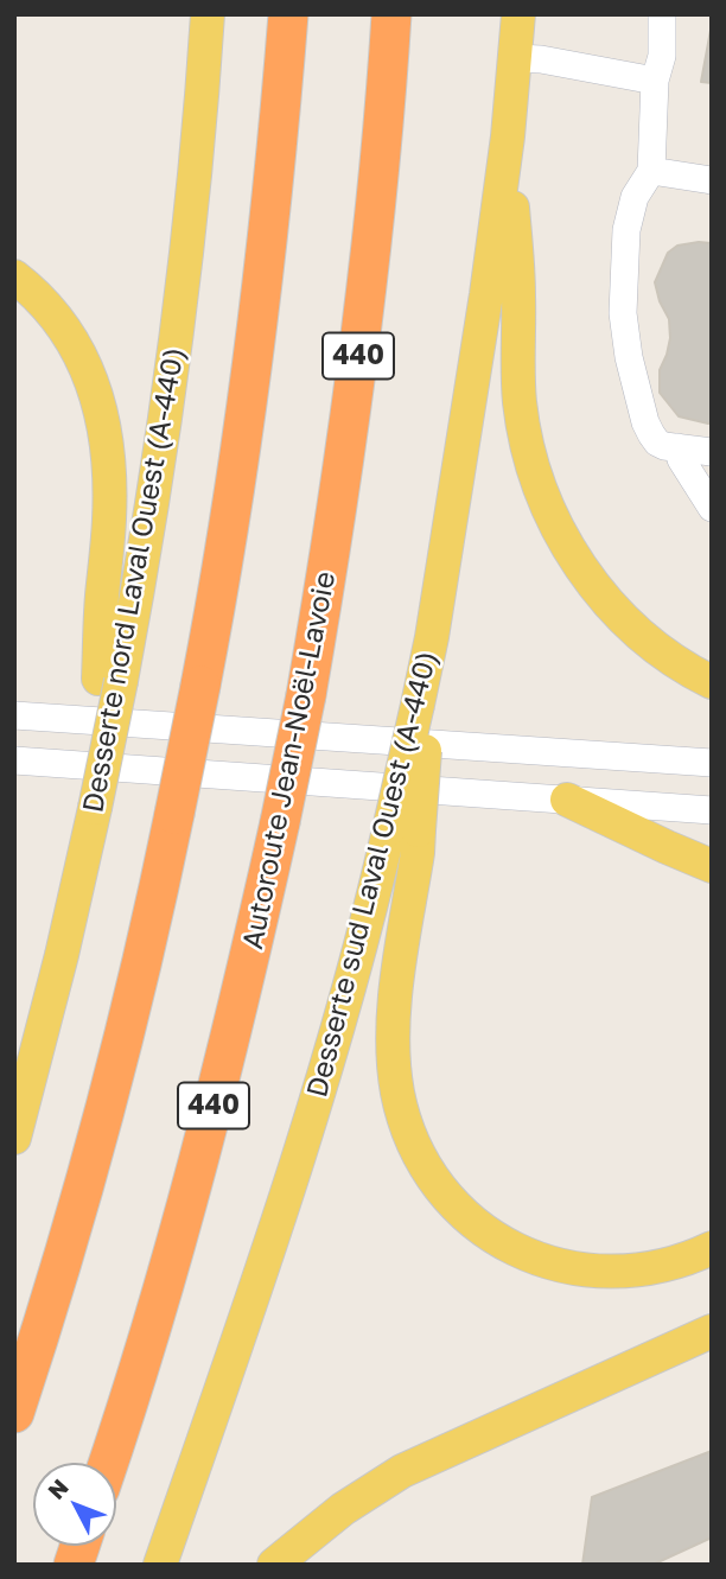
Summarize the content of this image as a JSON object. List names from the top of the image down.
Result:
{
  "streets": {
    "highway": ["440", "Autoroute Jean-Noël-Lavoie"],
    "main road": ["Desserte nord Laval Ouest (A-440)", "Desserte sud Laval Ouest (A-440)"]
  },
  "north": "top left"
}
